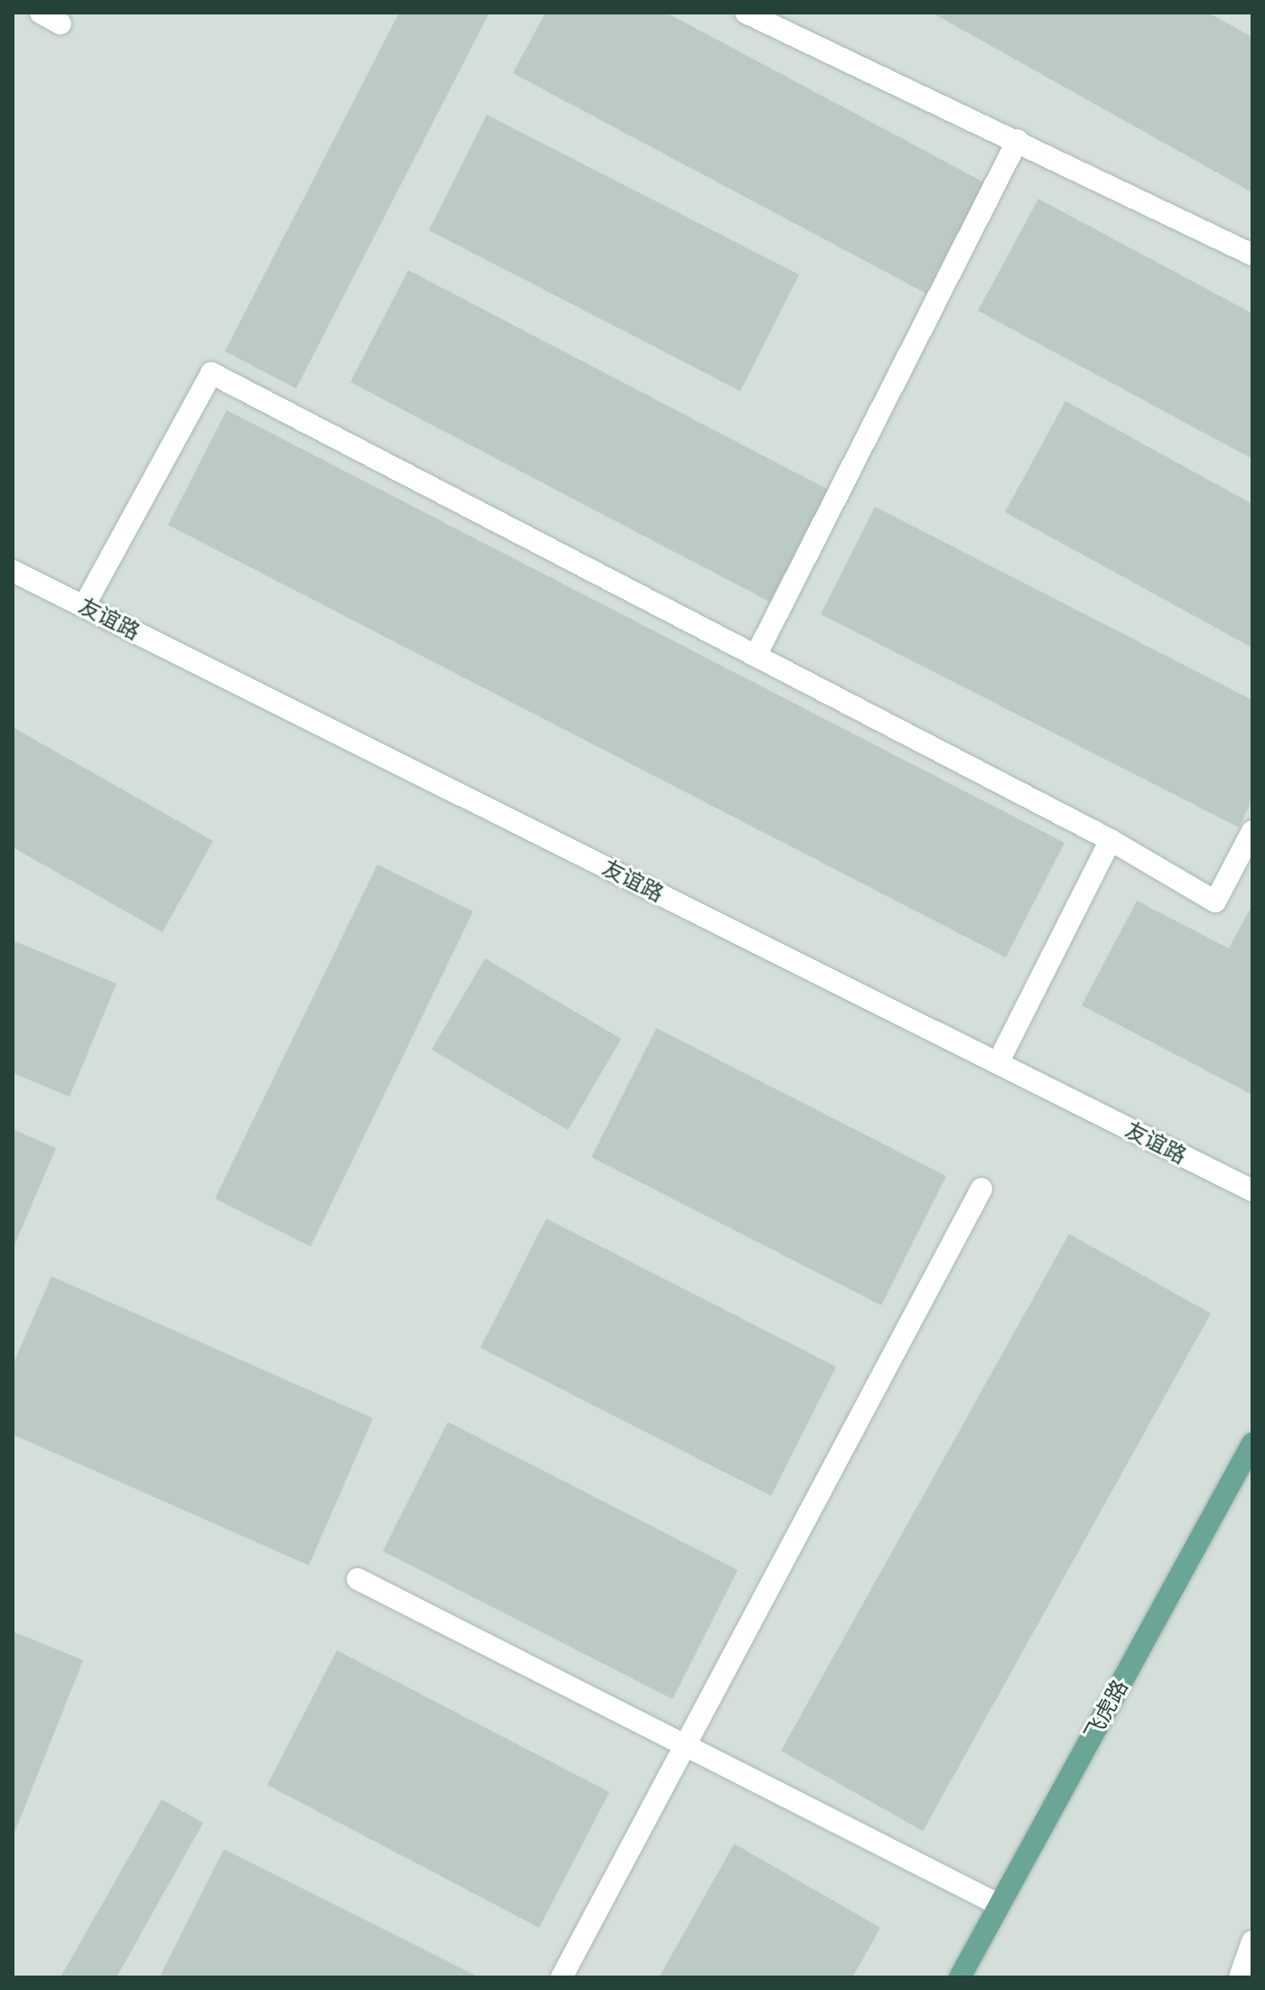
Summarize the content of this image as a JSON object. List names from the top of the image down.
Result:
{
  "streets": {
    "main road": ["飞虎路"],
    "street": ["友谊路"]
  }
}
